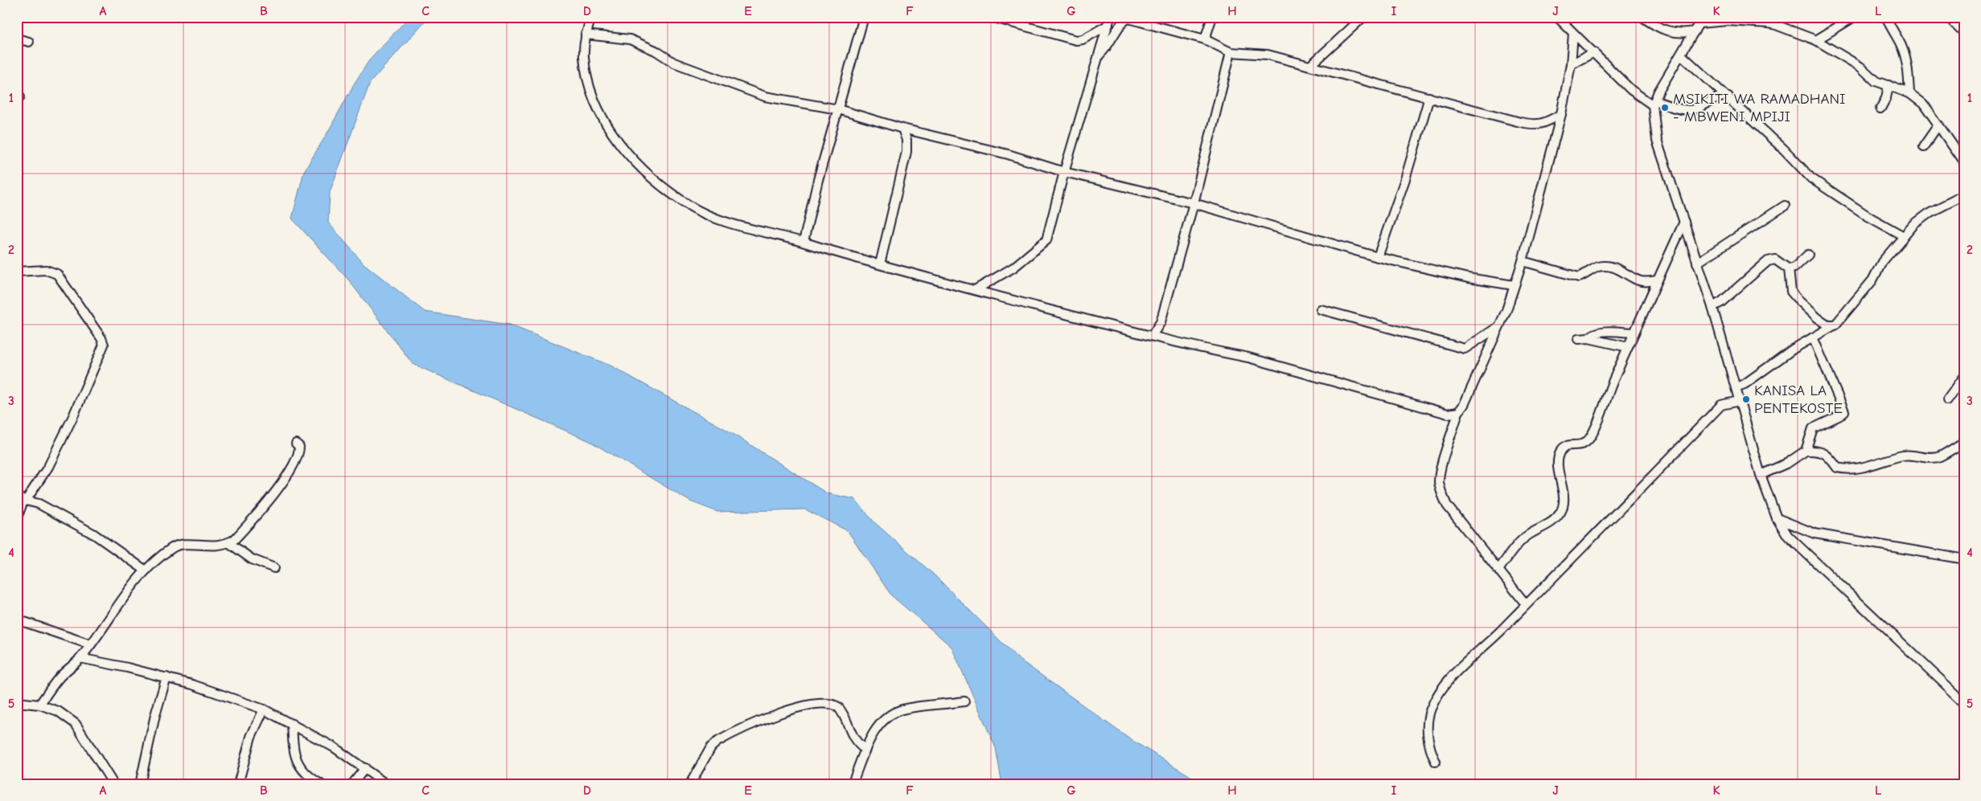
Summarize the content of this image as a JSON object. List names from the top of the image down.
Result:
{
  "places": ["MSIKITI WA RAMADHANI - MBWENI MPIJI", "KANISA LA PENTEKOSTE"],
  "grid": {
    "columns": [
      "A",
      "B",
      "C",
      "D",
      "E",
      "F",
      "G",
      "H",
      "I",
      "J",
      "K",
      "L"
    ],
    "rows": [
      "1",
      "2",
      "3",
      "4",
      "5"
    ]
  }
}
